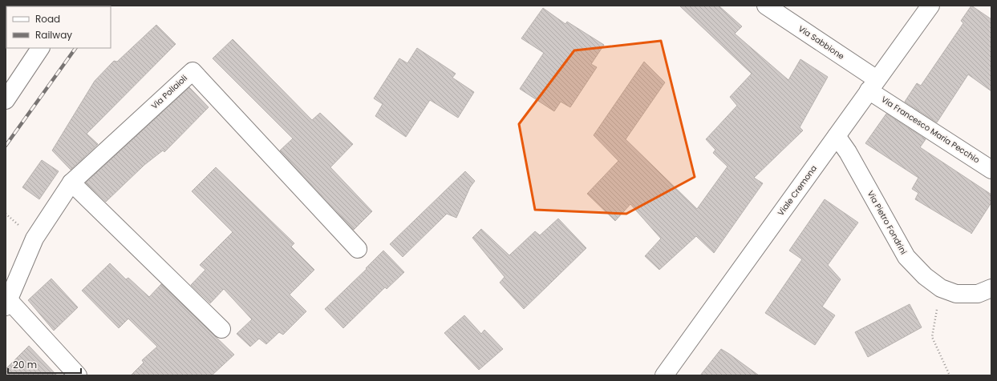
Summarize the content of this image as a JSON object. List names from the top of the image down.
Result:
{
  "streets": {
    "street": [
      "Via Sabbione",
      "Via Pollaioli",
      "Via Francesco Maria Pecchio",
      "Viale Cremona",
      "Via Pietro Fondrini"
    ]
  },
  "crossings": [
    ["Via Sabbione", "Via Francesco Maria Pecchio"],
    ["Via Sabbione", "Viale Cremona"],
    ["Via Francesco Maria Pecchio", "Viale Cremona"],
    ["Viale Cremona", "Via Pietro Fondrini"]
  ],
  "legend": ["Road", "Railway"],
  "scale_bar": "20 m"
}
